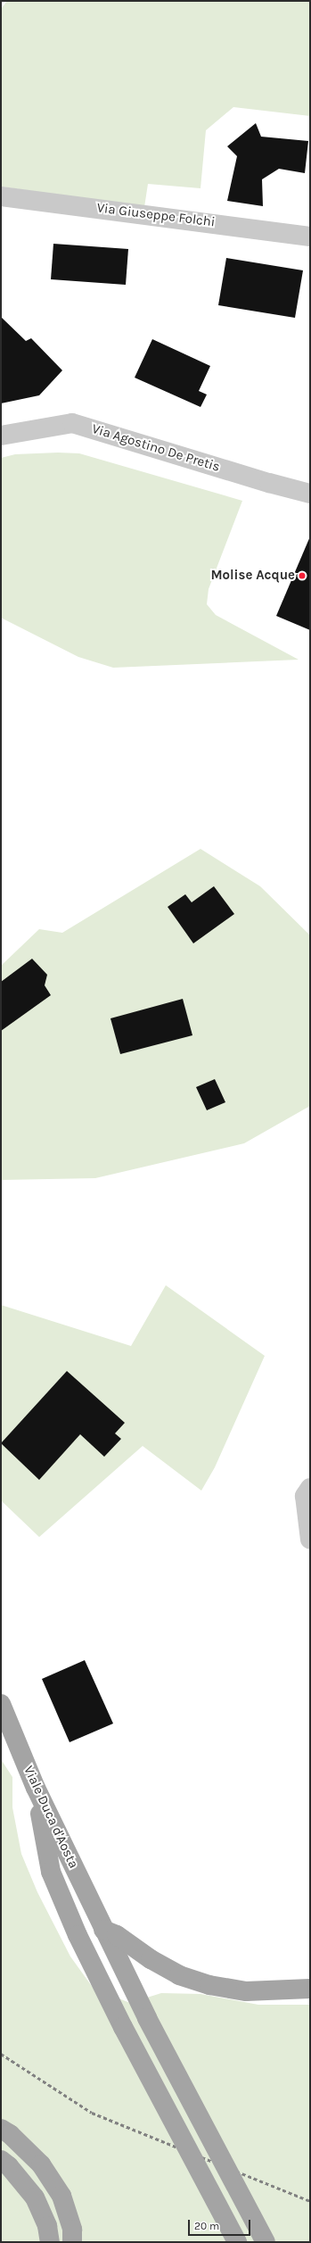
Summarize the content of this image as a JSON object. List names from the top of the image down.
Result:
{
  "streets": {
    "main road": ["Viale Duca d'Aosta"],
    "street": ["Via Giuseppe Folchi", "Via Agostino De Pretis"]
  },
  "places": ["Molise Acque"],
  "scale_bar": "20 m"
}
